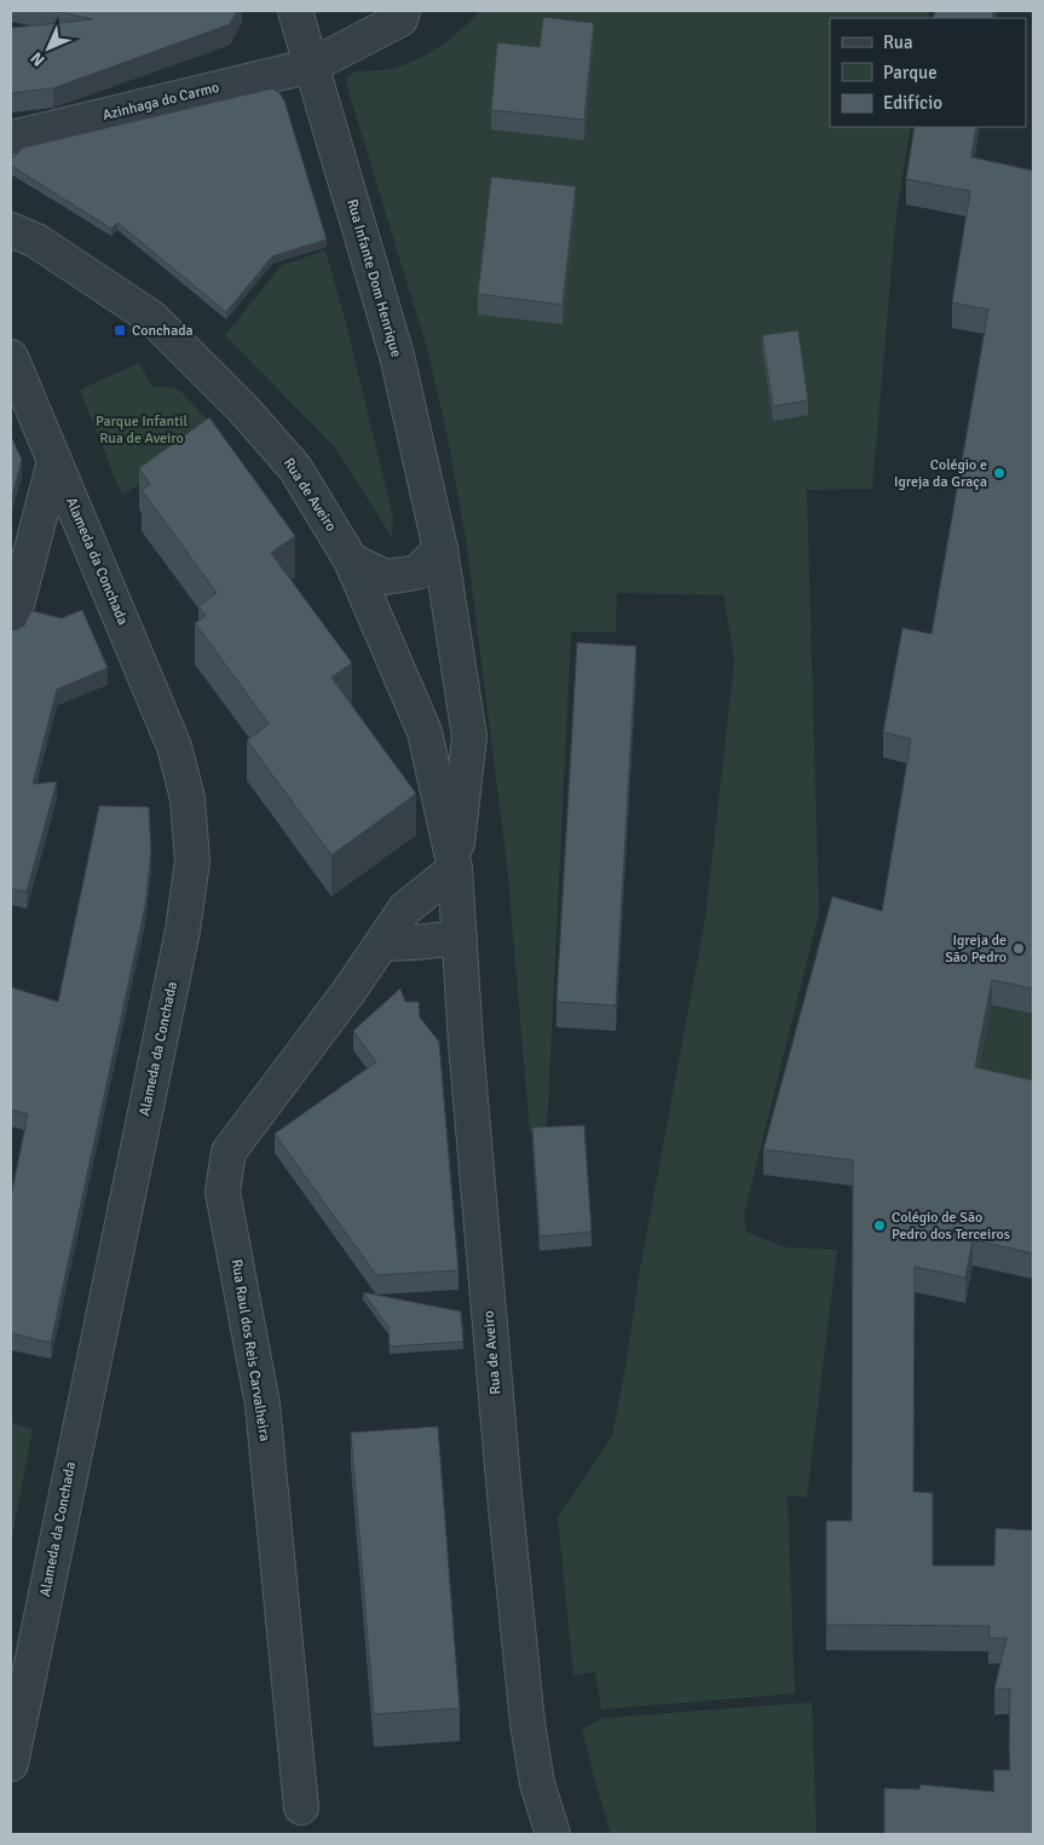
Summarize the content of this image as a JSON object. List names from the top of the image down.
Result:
{
  "streets": {
    "street": [
      "Azinhaga do Carmo",
      "Rua Infante Dom Henrique",
      "Rua de Aveiro",
      "Alameda da Conchada",
      "Rua Raul dos Reis Carvalheira"
    ]
  },
  "crossings": [
    ["Azinhaga do Carmo", "Rua Infante Dom Henrique"],
    ["Rua Infante Dom Henrique", "Rua de Aveiro"],
    ["Rua de Aveiro", "Rua Raul dos Reis Carvalheira"]
  ],
  "parks": ["Parque Infantil Rua de Aveiro"],
  "places": {
    "transit": ["Conchada"],
    "other": ["Colégio e Igreja da Graça", "Igreja de São Pedro", "Colégio de São Pedro dos Terceiros"]
  },
  "legend": ["Rua", "Parque", "Edifício"],
  "north": "bottom left"
}
